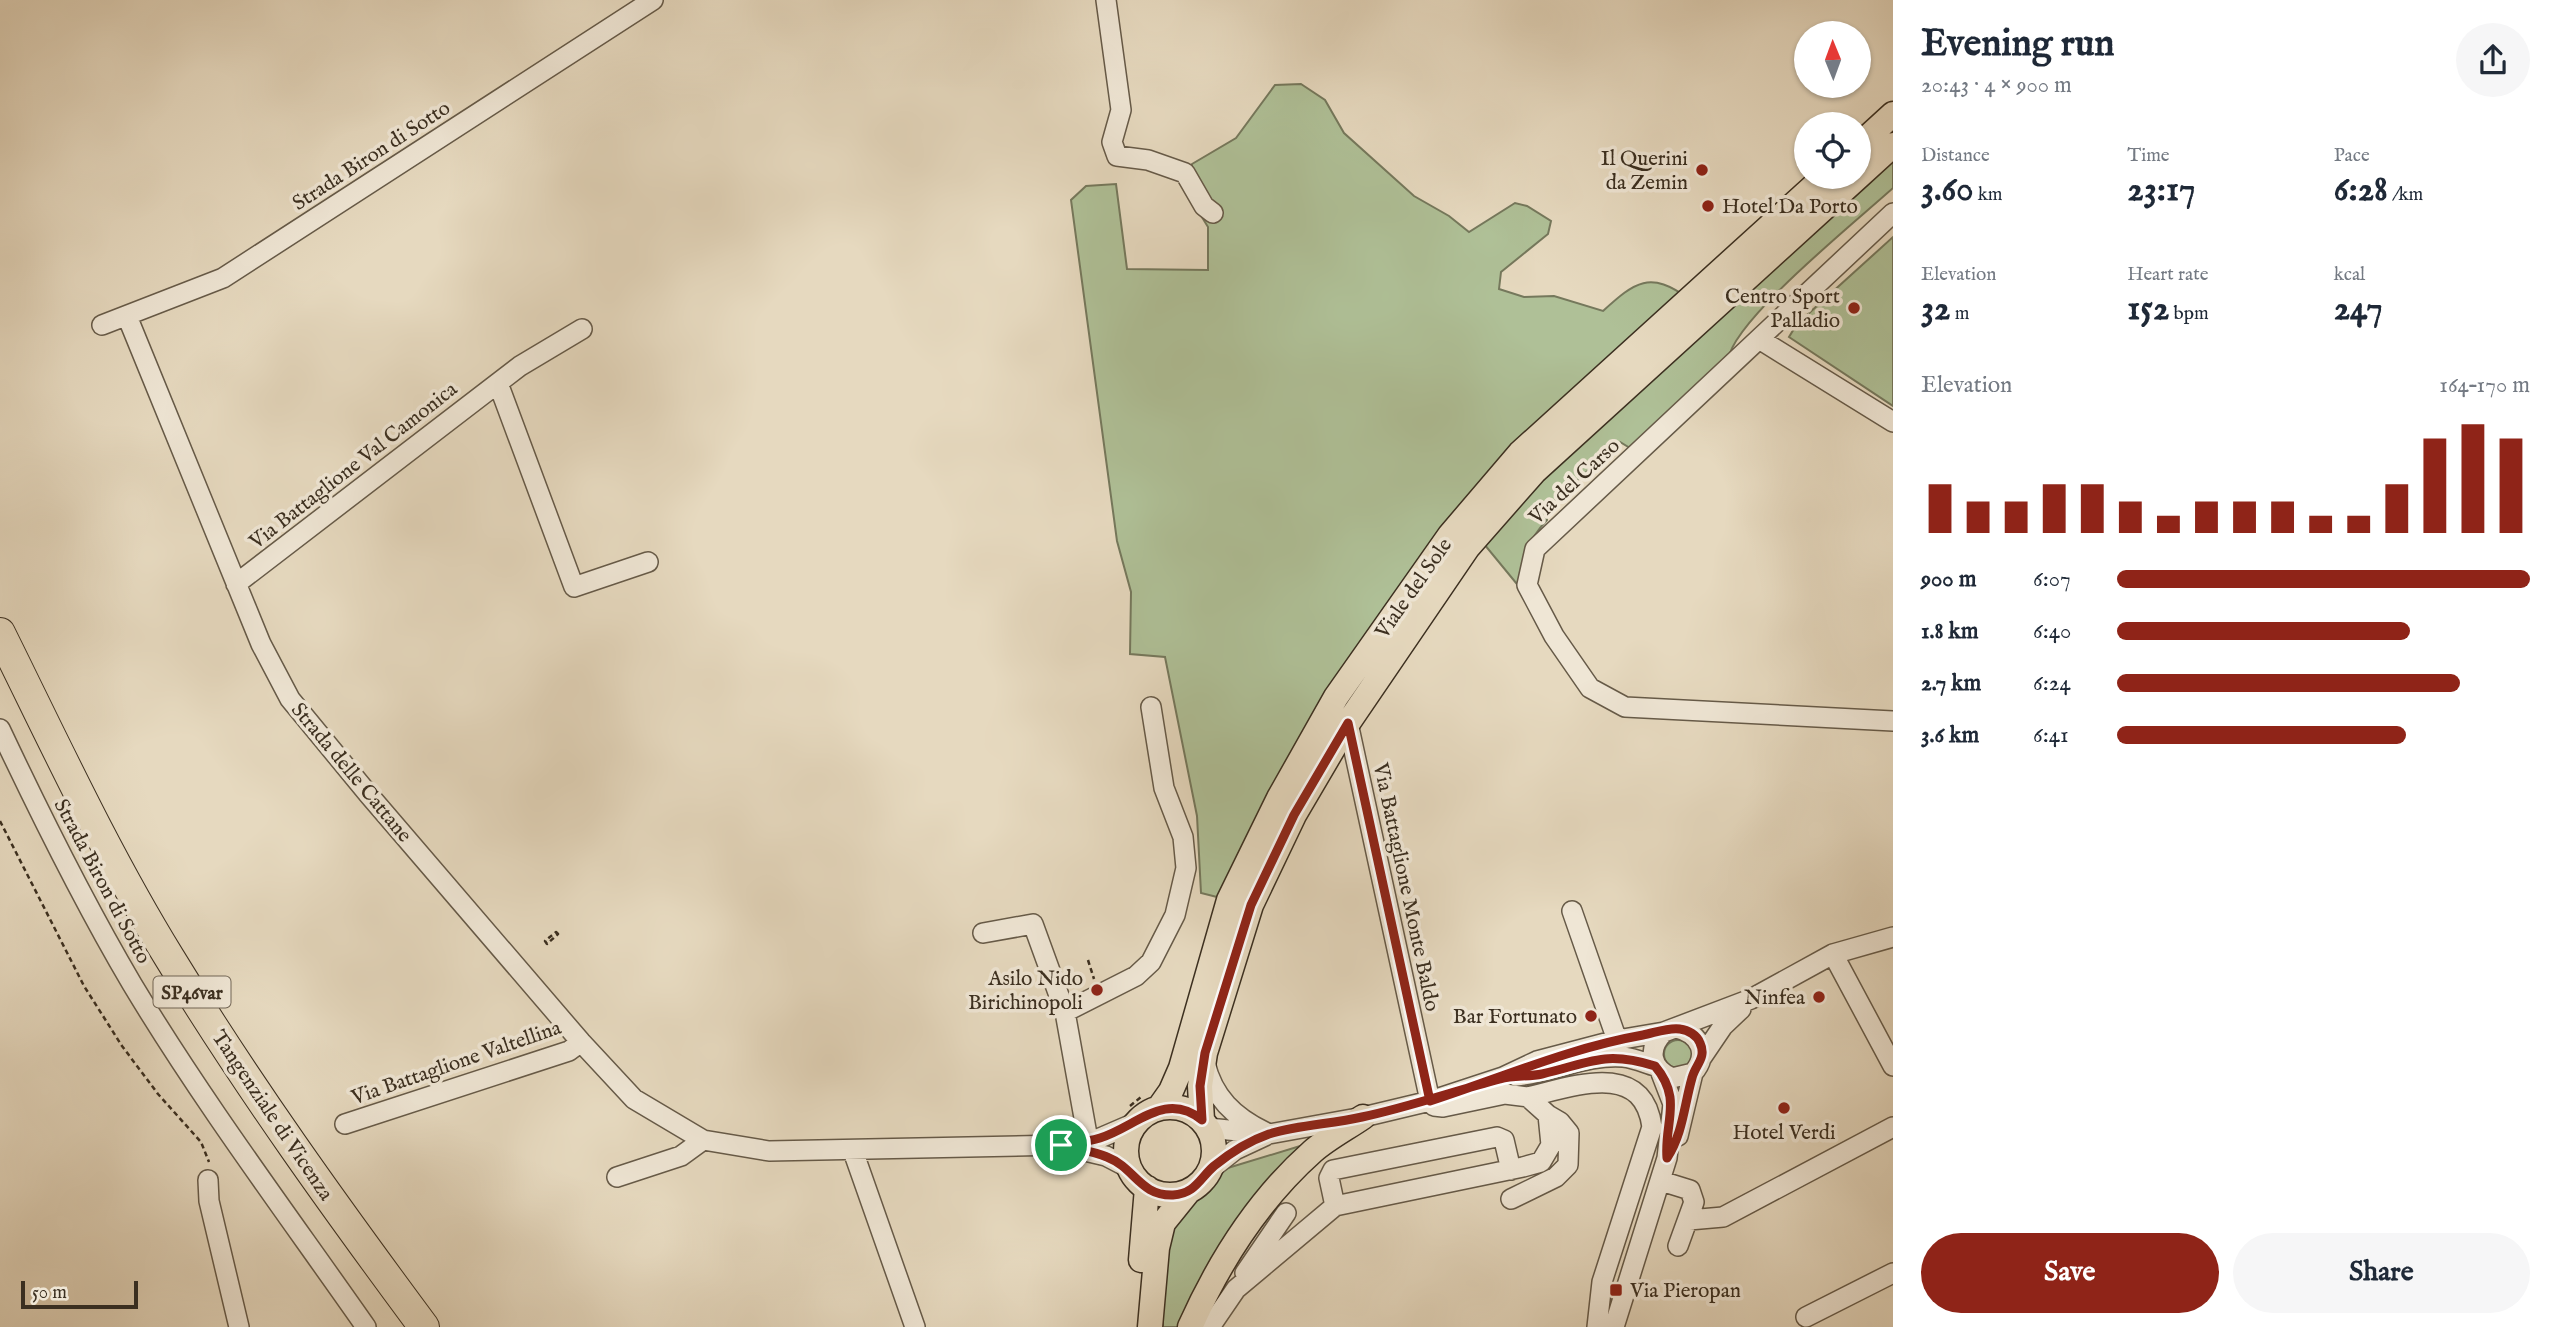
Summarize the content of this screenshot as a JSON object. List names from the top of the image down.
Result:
{
  "streets": {
    "highway": ["SP46var", "Tangenziale di Vicenza"],
    "main road": ["Viale del Sole"],
    "street": [
      "Strada Biron di Sotto",
      "Via Battaglione Val Camonica",
      "Via del Carso",
      "Strada delle Cattane",
      "Via Battaglione Monte Baldo",
      "Via Battaglione Valtellina"
    ]
  },
  "crossings": [
    ["Strada Biron di Sotto", "Strada delle Cattane"],
    ["Via Battaglione Val Camonica", "Strada delle Cattane"],
    ["Viale del Sole", "Strada delle Cattane"],
    ["Viale del Sole", "Via Battaglione Monte Baldo"],
    ["Strada delle Cattane", "Via Battaglione Valtellina"]
  ],
  "places": {
    "other": [
      "Il Querini da Zemin",
      "Hotel Da Porto",
      "Centro Sport Palladio",
      "Asilo Nido Birichinopoli",
      "Ninfea",
      "Bar Fortunato",
      "Hotel Verdi"
    ],
    "transit": ["Via Pieropan"]
  },
  "scale_bar": "50 m",
  "north": "top",
  "page": {
    "heading": ["Evening run", "20:43 · 4 × 900 m"],
    "stats": [
      ["Distance", "3.60 km"],
      ["Time", "23:17"],
      ["Pace", "6:28 /km"],
      ["Elevation", "32 m"],
      ["Heart rate", "152 bpm"],
      ["kcal", "247"]
    ],
    "chart": ["Elevation", "164–170 m"],
    "list": [
      {
        "name": "900 m",
        "note": "6:07"
      },
      {
        "name": "1.8 km",
        "note": "6:40"
      },
      {
        "name": "2.7 km",
        "note": "6:24"
      },
      {
        "name": "3.6 km",
        "note": "6:41"
      }
    ],
    "buttons": ["Save", "Share"],
    "scale": "50 m"
  }
}
